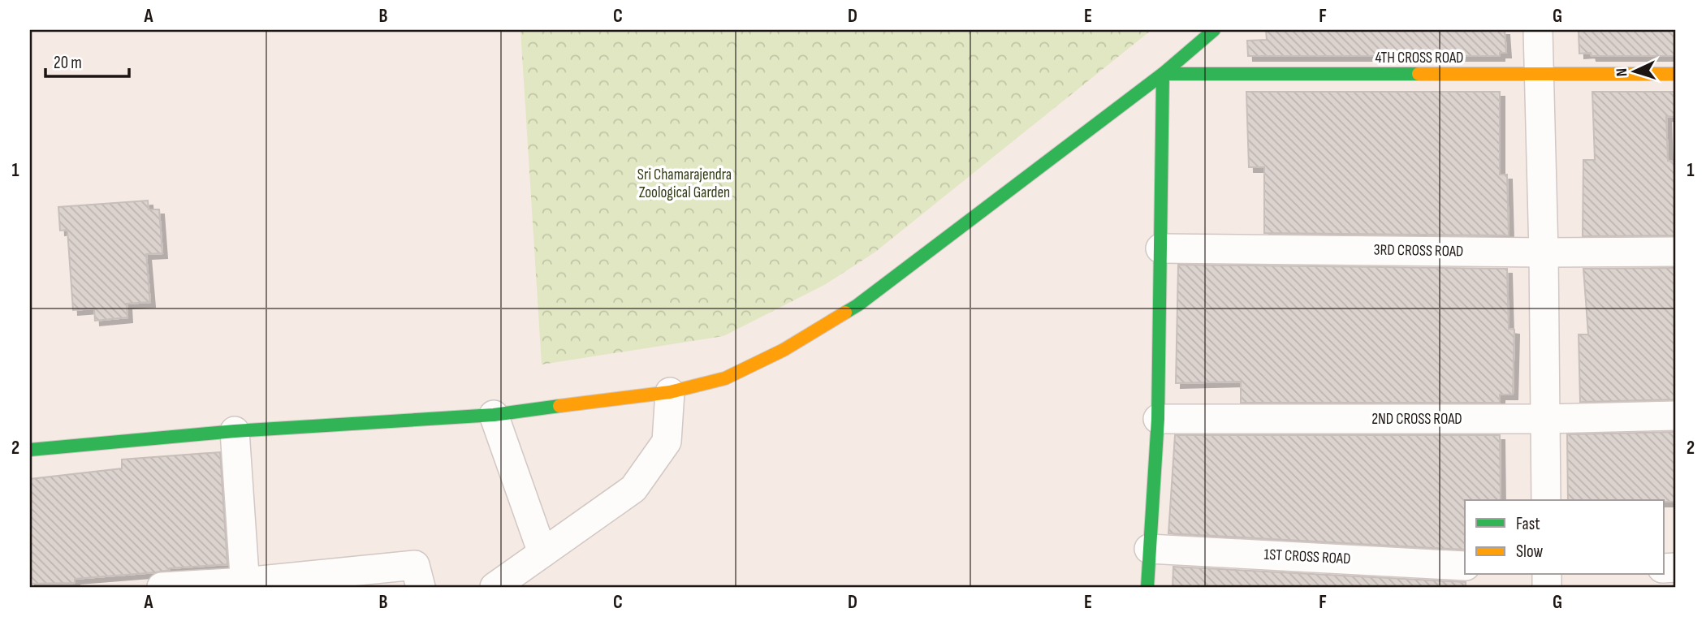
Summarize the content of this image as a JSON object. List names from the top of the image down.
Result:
{
  "streets": {
    "main road": ["4TH CROSS ROAD"],
    "street": ["3RD CROSS ROAD", "2ND CROSS ROAD", "1ST CROSS ROAD"]
  },
  "parks": ["Sri Chamarajendra Zoological Garden"],
  "legend": ["Fast", "Slow"],
  "scale_bar": "20 m",
  "north": "left",
  "grid": {
    "columns": [
      "A",
      "B",
      "C",
      "D",
      "E",
      "F",
      "G"
    ],
    "rows": ["1", "2"]
  }
}
